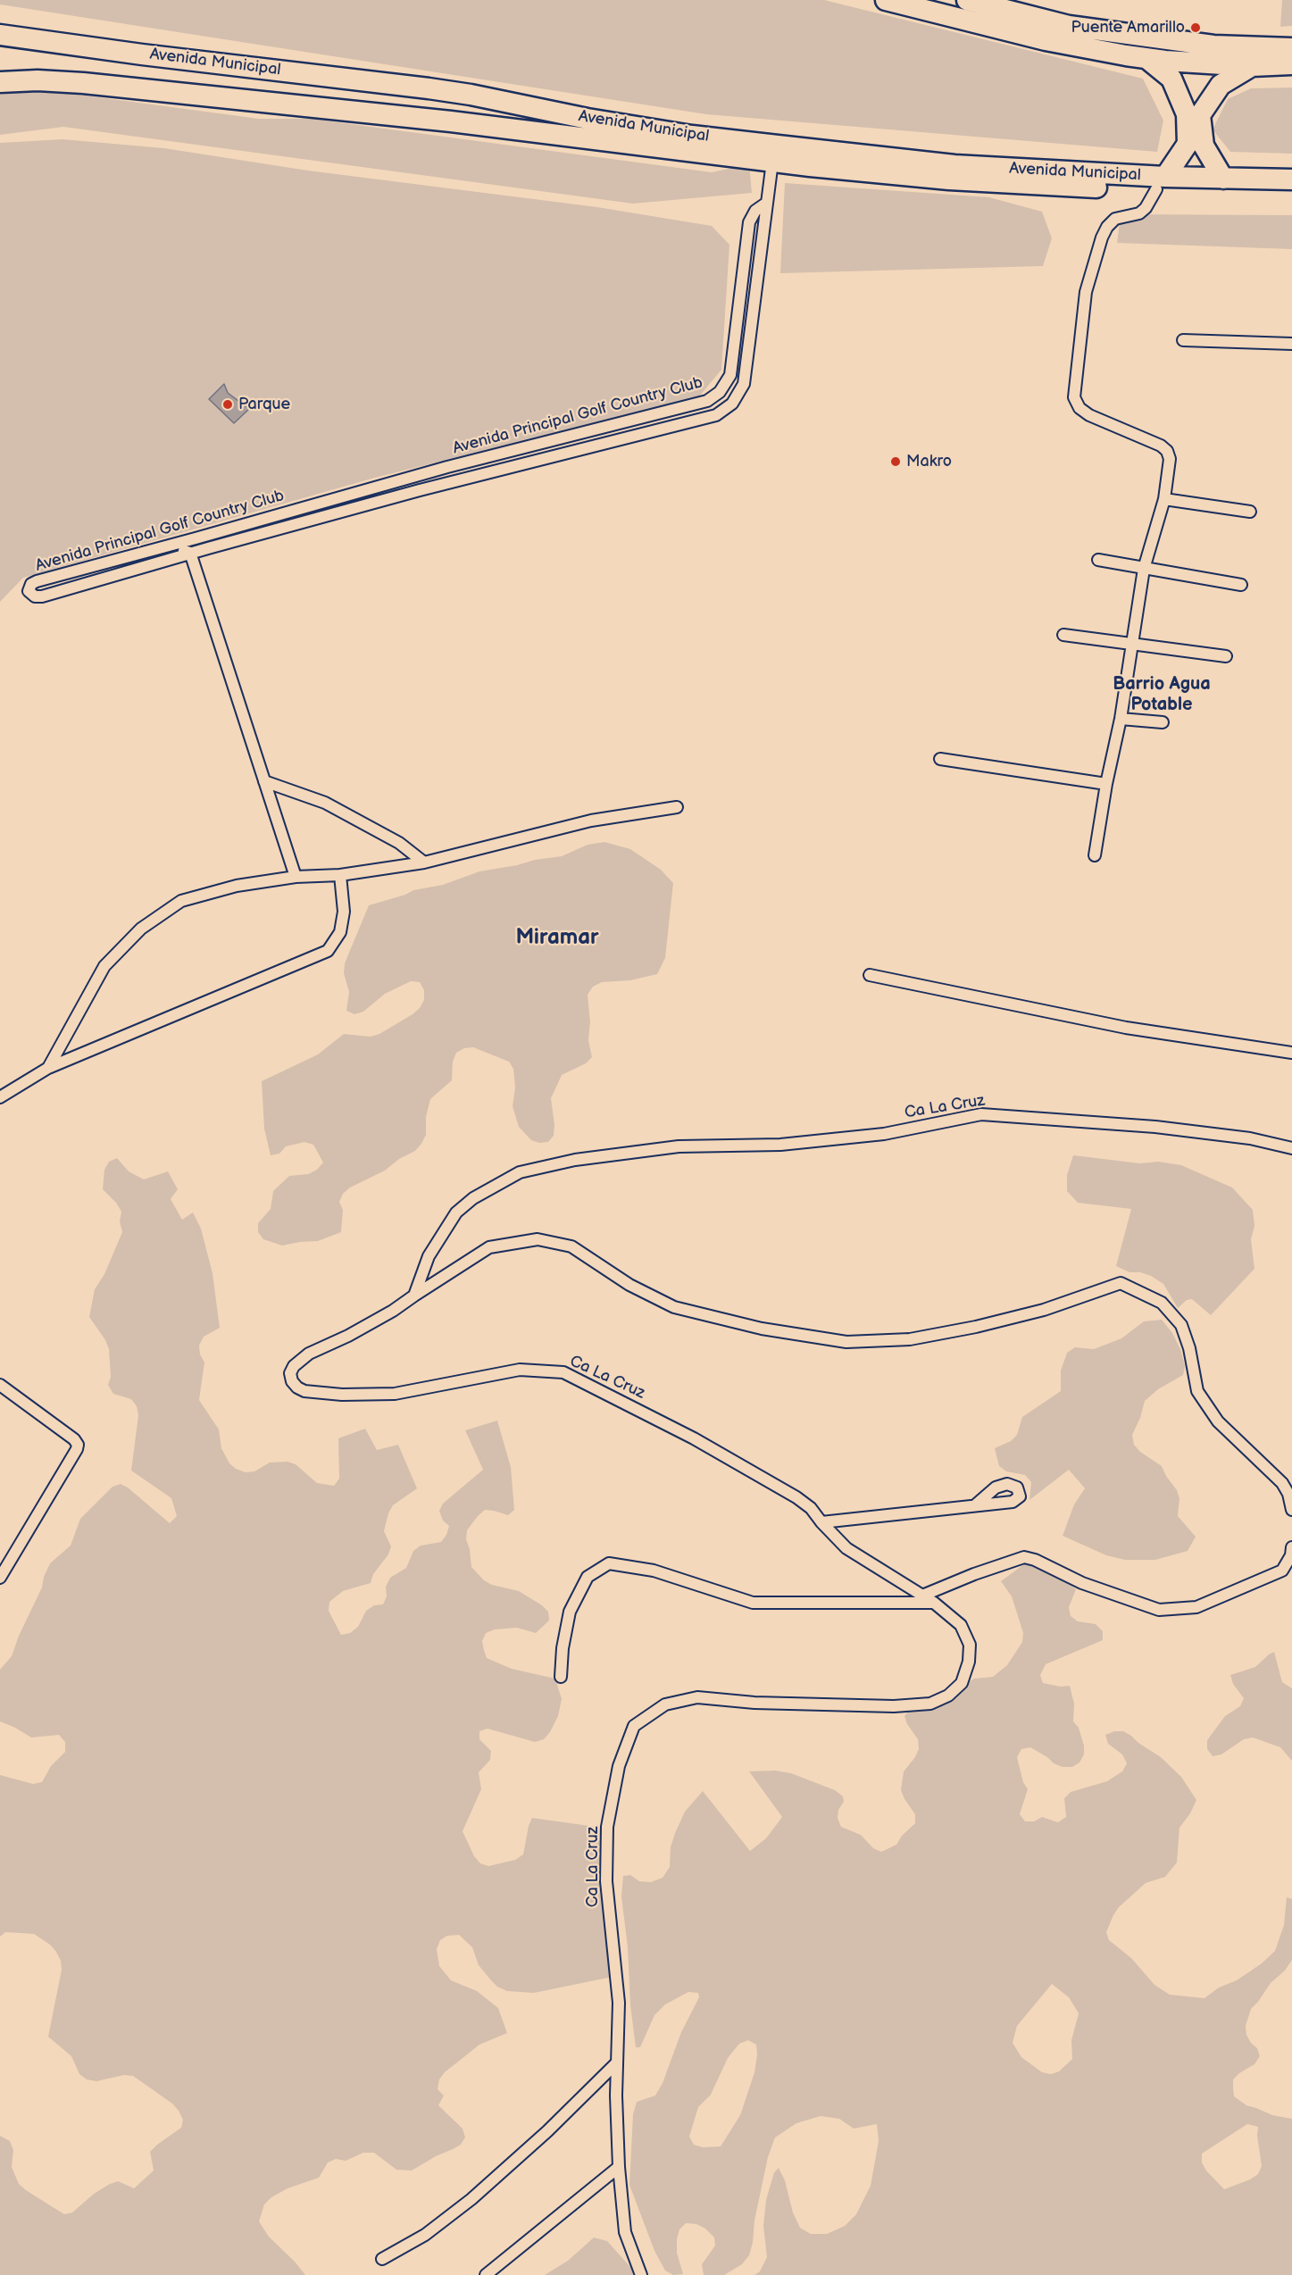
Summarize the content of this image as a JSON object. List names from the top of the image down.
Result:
{
  "streets": {
    "highway": ["Avenida Municipal"],
    "street": ["Avenida Principal Golf Country Club", "Ca La Cruz"]
  },
  "districts": ["Barrio Agua Potable", "Miramar"],
  "places": ["Puente Amarillo", "Parque", "Makro"]
}
